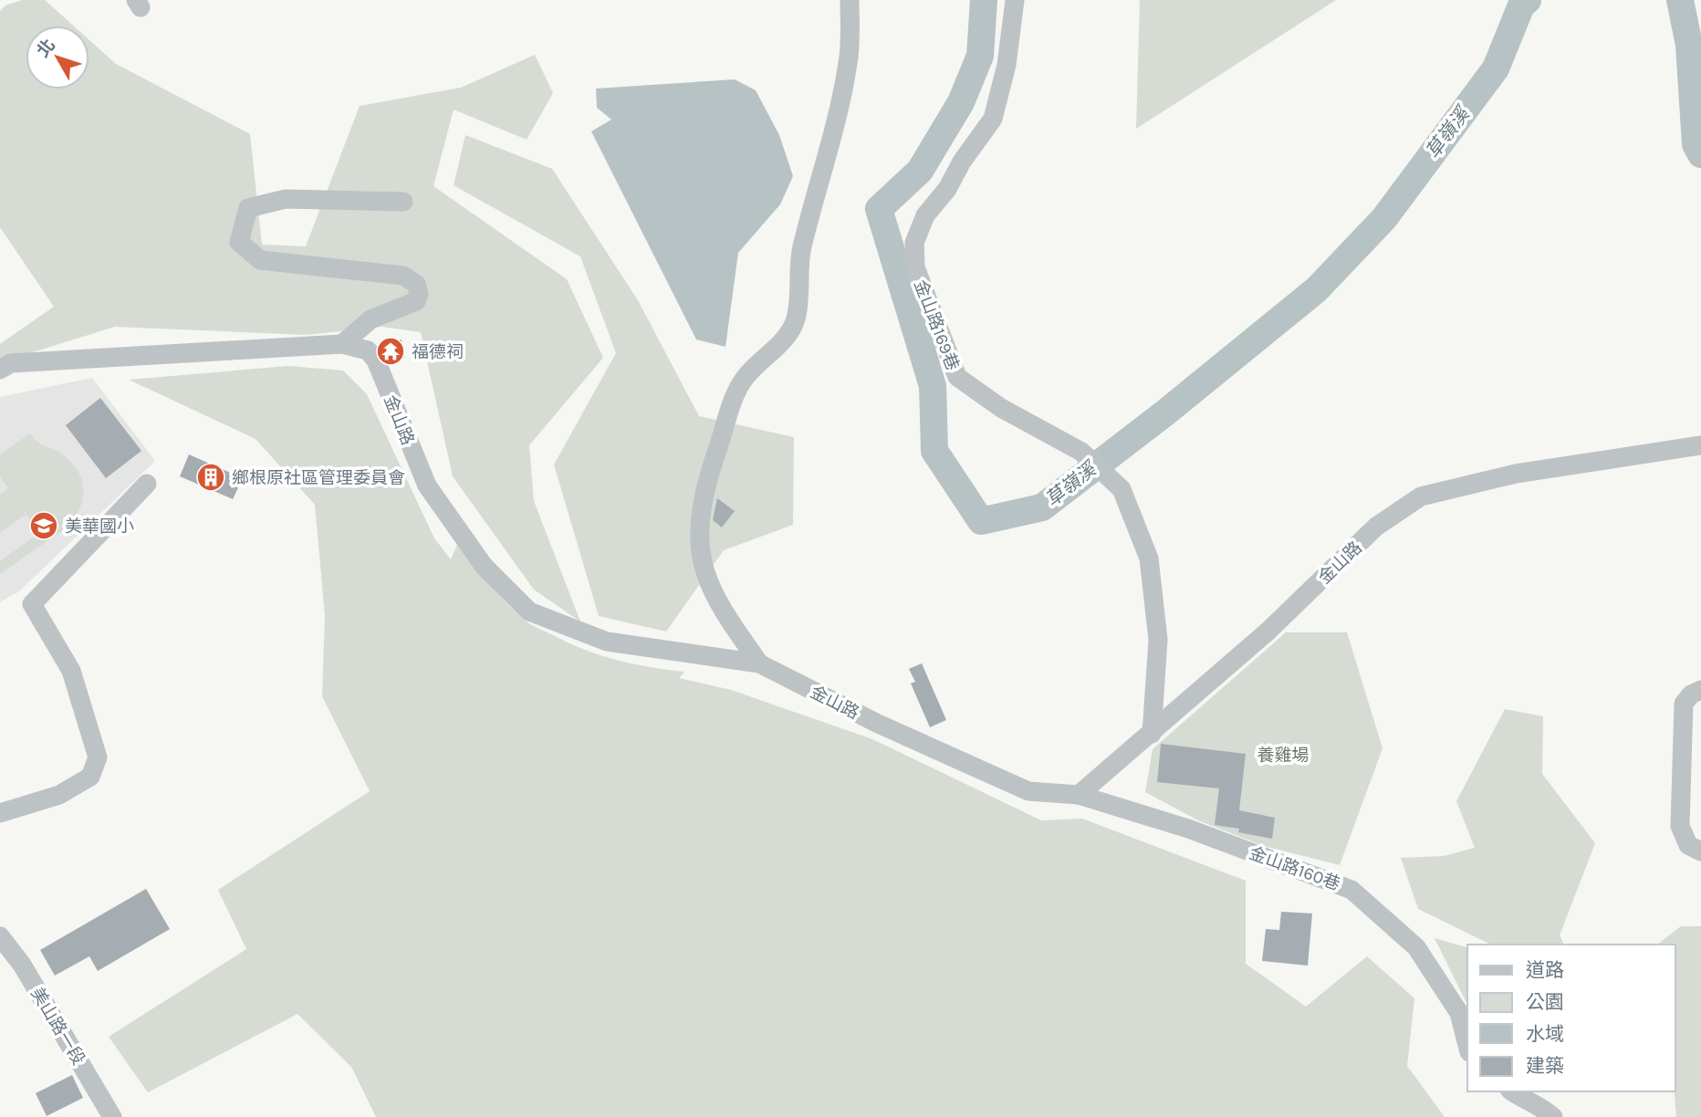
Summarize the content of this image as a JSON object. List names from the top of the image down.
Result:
{
  "streets": {
    "street": [
      "金山路169巷",
      "金山路",
      "金山路160巷",
      "美山路一段"
    ]
  },
  "crossings": [
    ["金山路169巷", "金山路"],
    ["金山路", "金山路160巷"]
  ],
  "water": ["草嶺溪"],
  "parks": ["養雞場"],
  "places": {
    "temple": ["福德祠"],
    "building": ["鄉根原社區管理委員會"],
    "school or university": ["美華國小"]
  },
  "legend": [
    "道路",
    "公園",
    "水域",
    "建築"
  ],
  "north": "top left"
}
